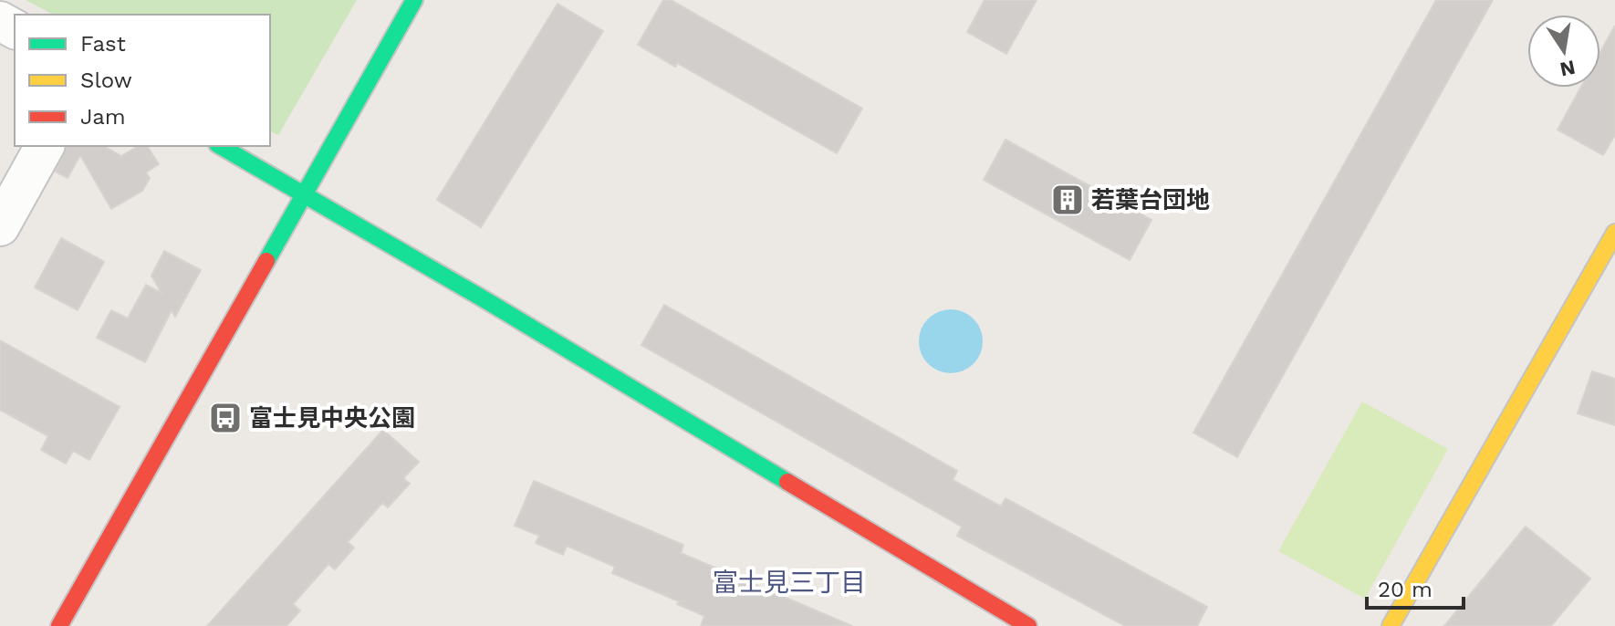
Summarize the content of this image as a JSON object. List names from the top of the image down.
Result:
{
  "districts": ["富士見三丁目"],
  "places": {
    "building": ["若葉台団地"],
    "bus stop": ["富士見中央公園"]
  },
  "legend": ["Fast", "Slow", "Jam"],
  "scale_bar": "20 m",
  "north": "bottom"
}
